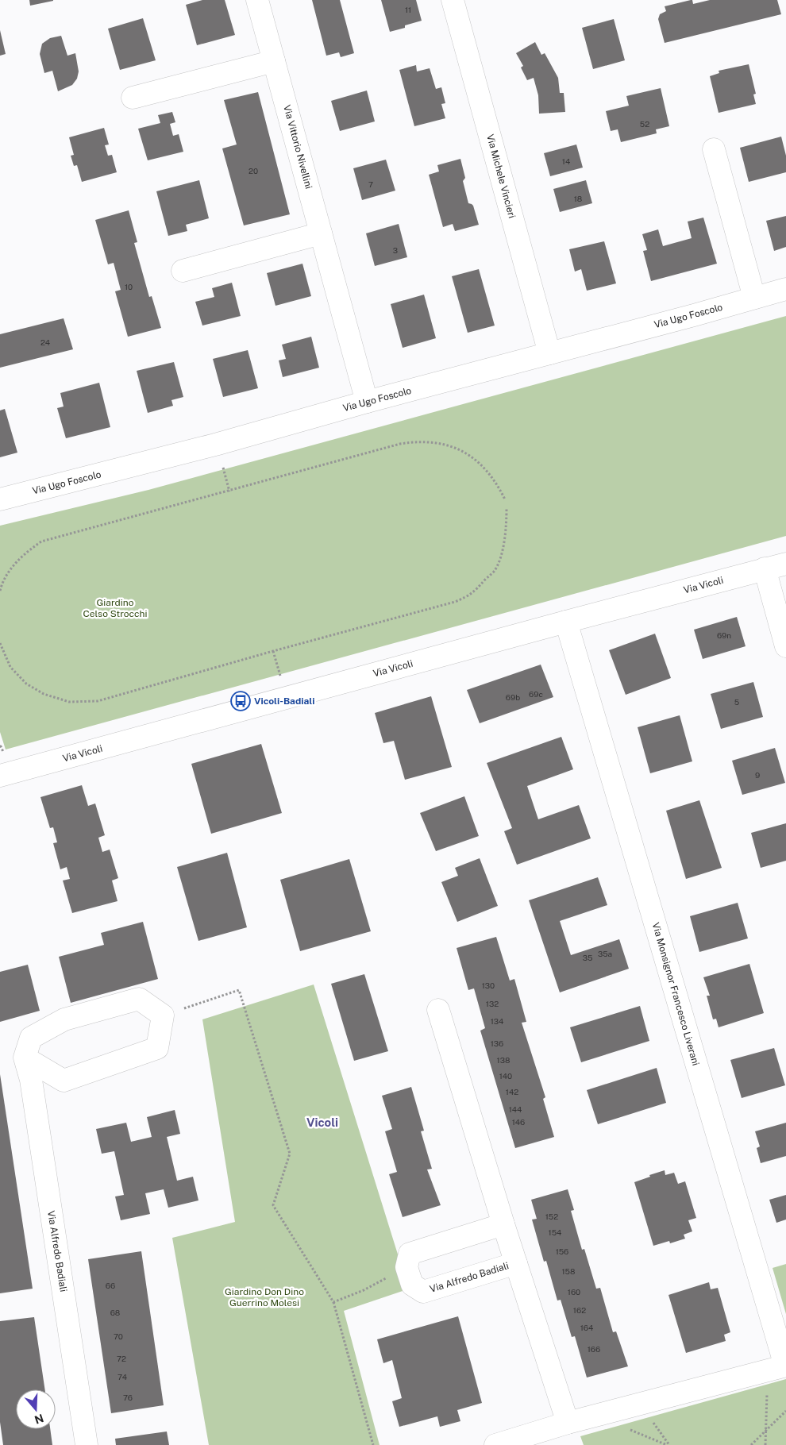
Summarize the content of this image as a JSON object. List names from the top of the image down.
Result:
{
  "streets": {
    "street": [
      "Via Vittorio Nivellini",
      "Via Michele Vincieri",
      "Via Ugo Foscolo",
      "Via Vicoli",
      "Via Monsignor Francesco Liverani",
      "Via Alfredo Badiali"
    ]
  },
  "crossings": [
    ["Via Vittorio Nivellini", "Via Ugo Foscolo"],
    ["Via Michele Vincieri", "Via Ugo Foscolo"],
    ["Via Vicoli", "Via Monsignor Francesco Liverani"]
  ],
  "districts": ["Vicoli"],
  "parks": ["Giardino Celso Strocchi", "Giardino Don Dino Guerrino Molesi"],
  "places": {
    "bus stop": ["Vicoli-Badiali"]
  },
  "house_numbers": [
    "11",
    "52",
    "14",
    "20",
    "7",
    "18",
    "3",
    "10",
    "24",
    "69n",
    "69c",
    "69b",
    "5",
    "9",
    "35a",
    "35",
    "130",
    "132",
    "134",
    "136",
    "138",
    "140",
    "142",
    "144",
    "146",
    "152",
    "154",
    "156",
    "158",
    "66",
    "160",
    "162",
    "68",
    "164",
    "70",
    "166",
    "72",
    "74",
    "76"
  ],
  "north": "bottom"
}
